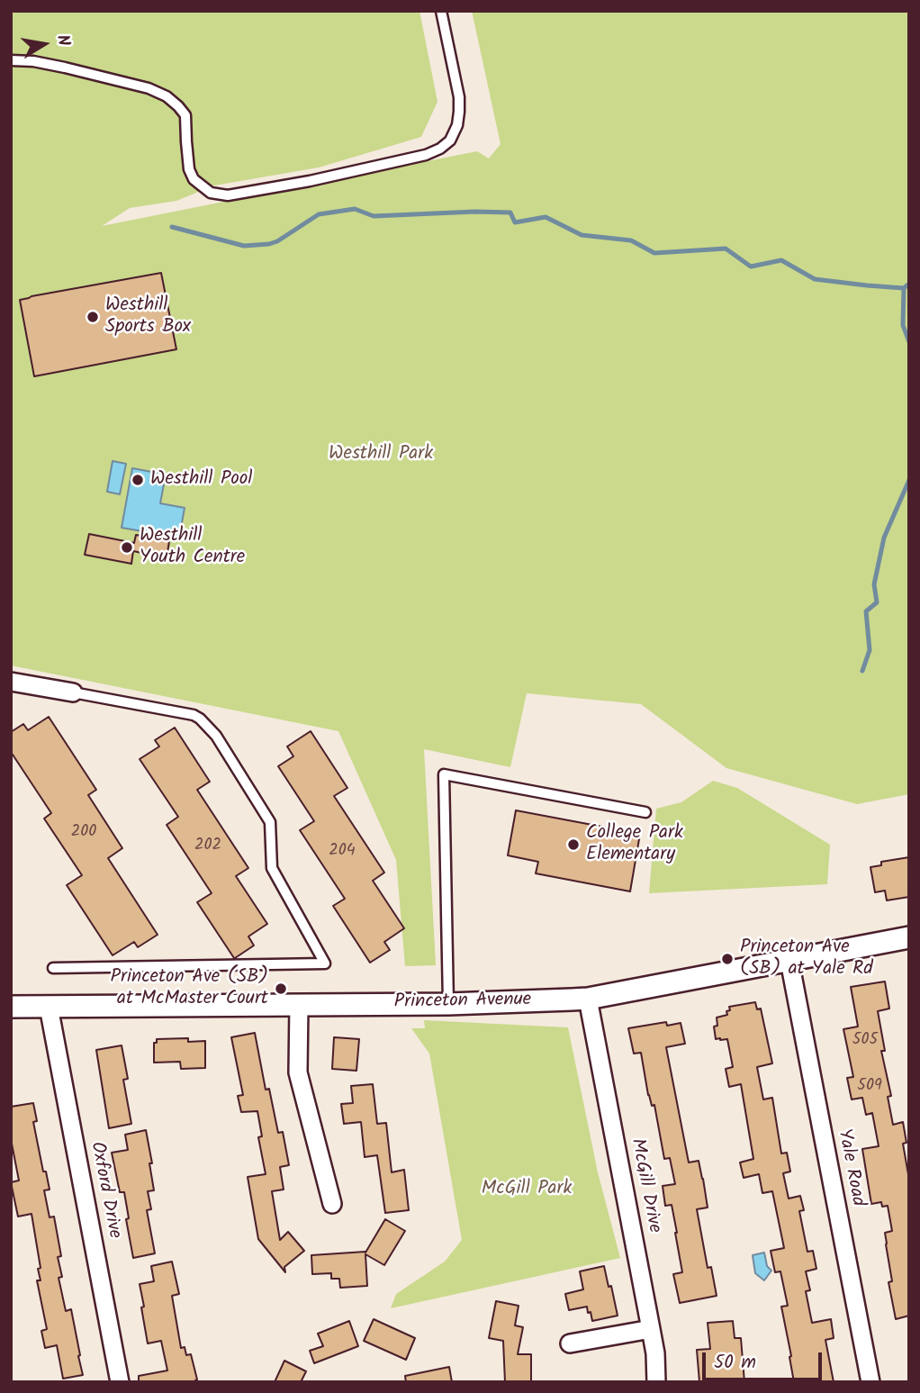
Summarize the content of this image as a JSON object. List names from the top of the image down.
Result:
{
  "streets": {
    "street": [
      "Princeton Avenue",
      "Yale Road",
      "McGill Drive",
      "Oxford Drive"
    ]
  },
  "crossings": [
    ["Princeton Avenue", "Yale Road"],
    ["Princeton Avenue", "McGill Drive"],
    ["Princeton Avenue", "Oxford Drive"]
  ],
  "parks": ["Westhill Park", "McGill Park"],
  "places": [
    "Westhill Sports Box",
    "Westhill Pool",
    "Westhill Youth Centre",
    "College Park Elementary",
    "Princeton Ave (SB) at Yale Rd",
    "Princeton Ave (SB) at McMaster Court"
  ],
  "house_numbers": [
    "200",
    "202",
    "204",
    "505",
    "509"
  ],
  "scale_bar": "50 m",
  "north": "right"
}
